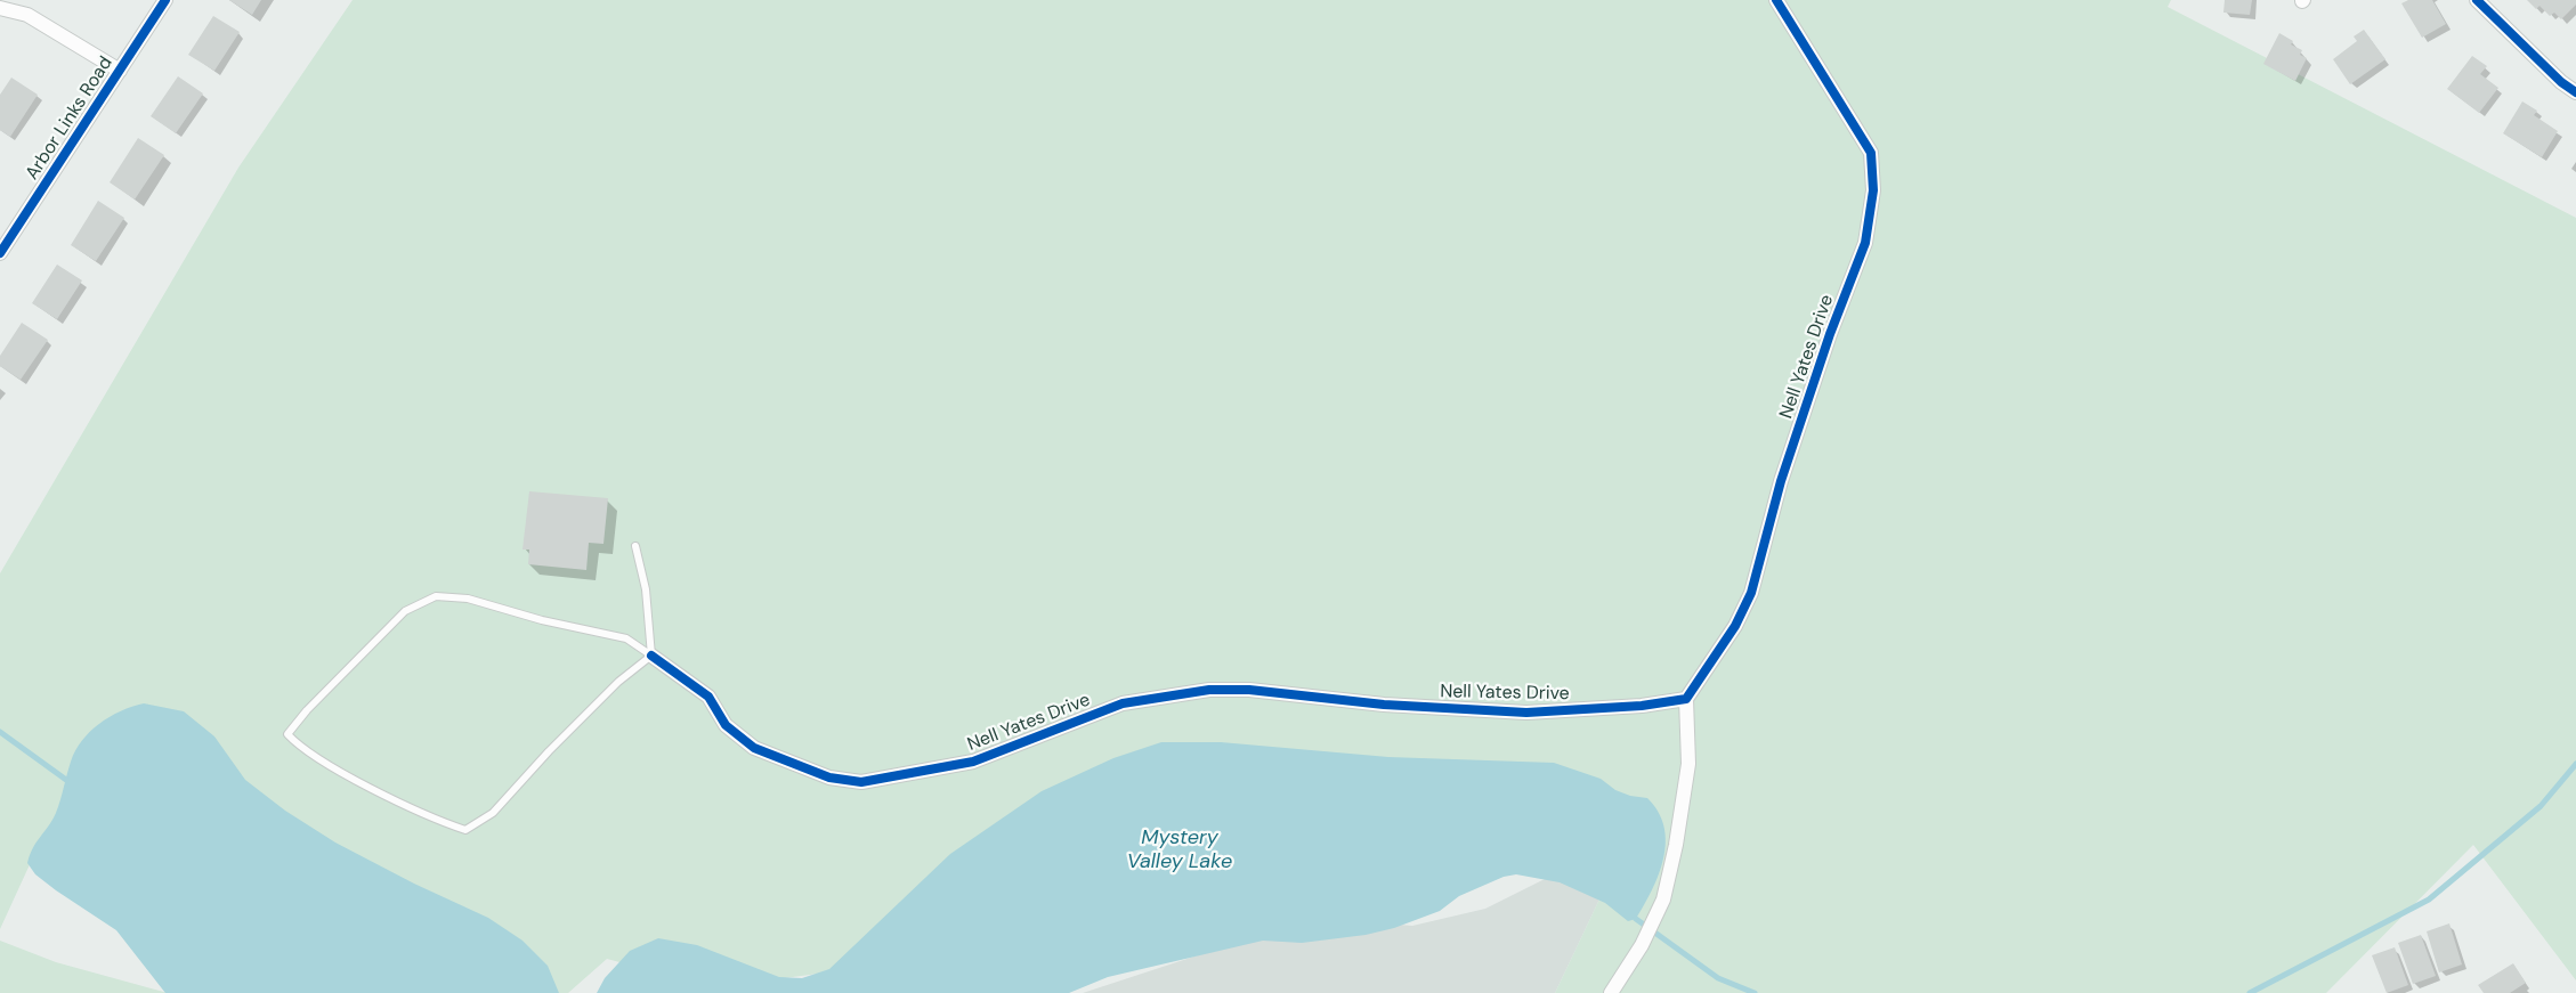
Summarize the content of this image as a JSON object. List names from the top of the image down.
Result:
{
  "streets": {
    "street": ["Arbor Links Road", "Nell Yates Drive"]
  },
  "water": ["Mystery Valley Lake"]
}
